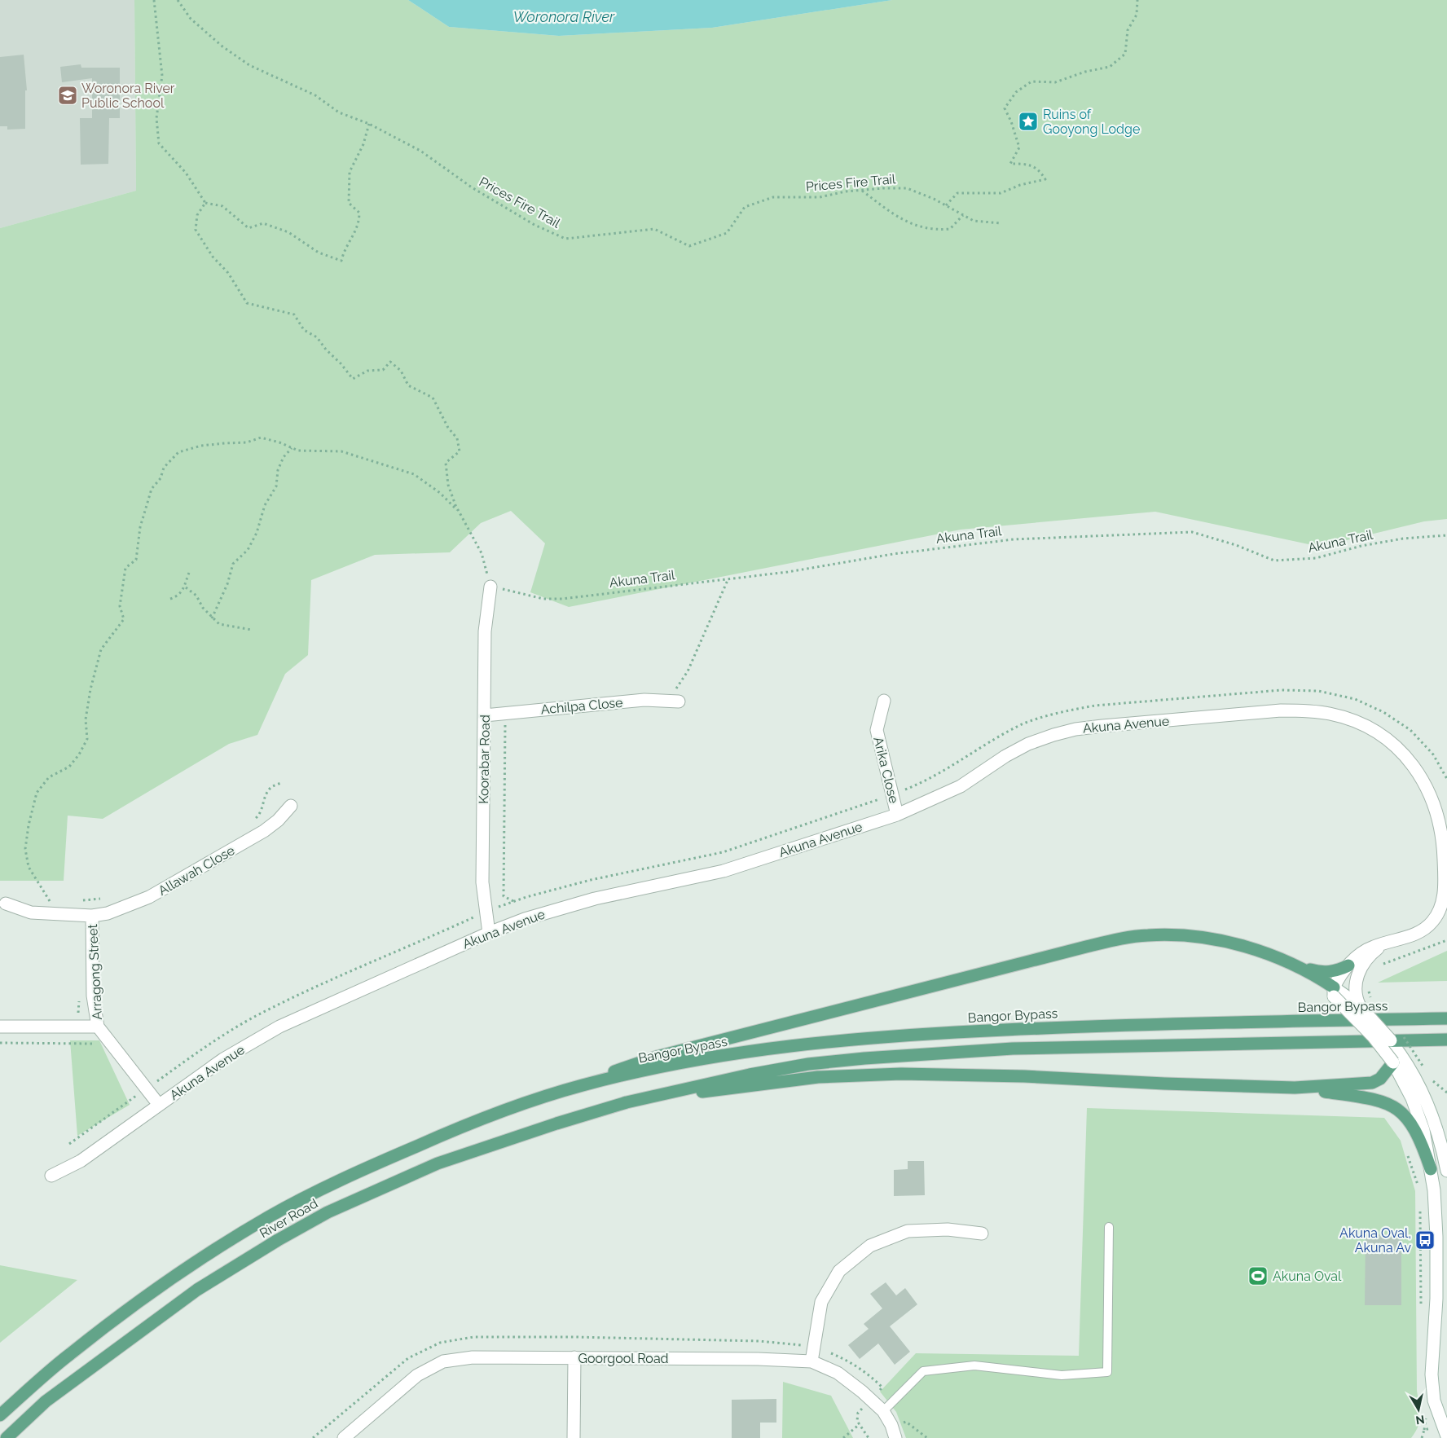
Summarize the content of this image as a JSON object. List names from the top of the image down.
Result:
{
  "streets": {
    "main road": ["Bangor Bypass", "River Road"],
    "street": [
      "Achilpa Close",
      "Akuna Avenue",
      "Koorabar Road",
      "Arika Close",
      "Allawah Close",
      "Arragong Street",
      "Goorgool Road"
    ],
    "path": ["Prices Fire Trail", "Akuna Trail"]
  },
  "crossings": [
    ["Akuna Trail", "Koorabar Road"],
    ["Achilpa Close", "Koorabar Road"],
    ["Akuna Avenue", "Koorabar Road"],
    ["Akuna Avenue", "Arika Close"],
    ["Akuna Avenue", "Arragong Street"],
    ["Allawah Close", "Arragong Street"],
    ["Bangor Bypass", "River Road"]
  ],
  "water": ["Woronora River"],
  "places": {
    "school or university": ["Woronora River Public School"],
    "place": ["Ruins of Gooyong Lodge"],
    "bus stop": ["Akuna Oval, Akuna Av"],
    "sports": ["Akuna Oval"]
  },
  "north": "bottom"
}
